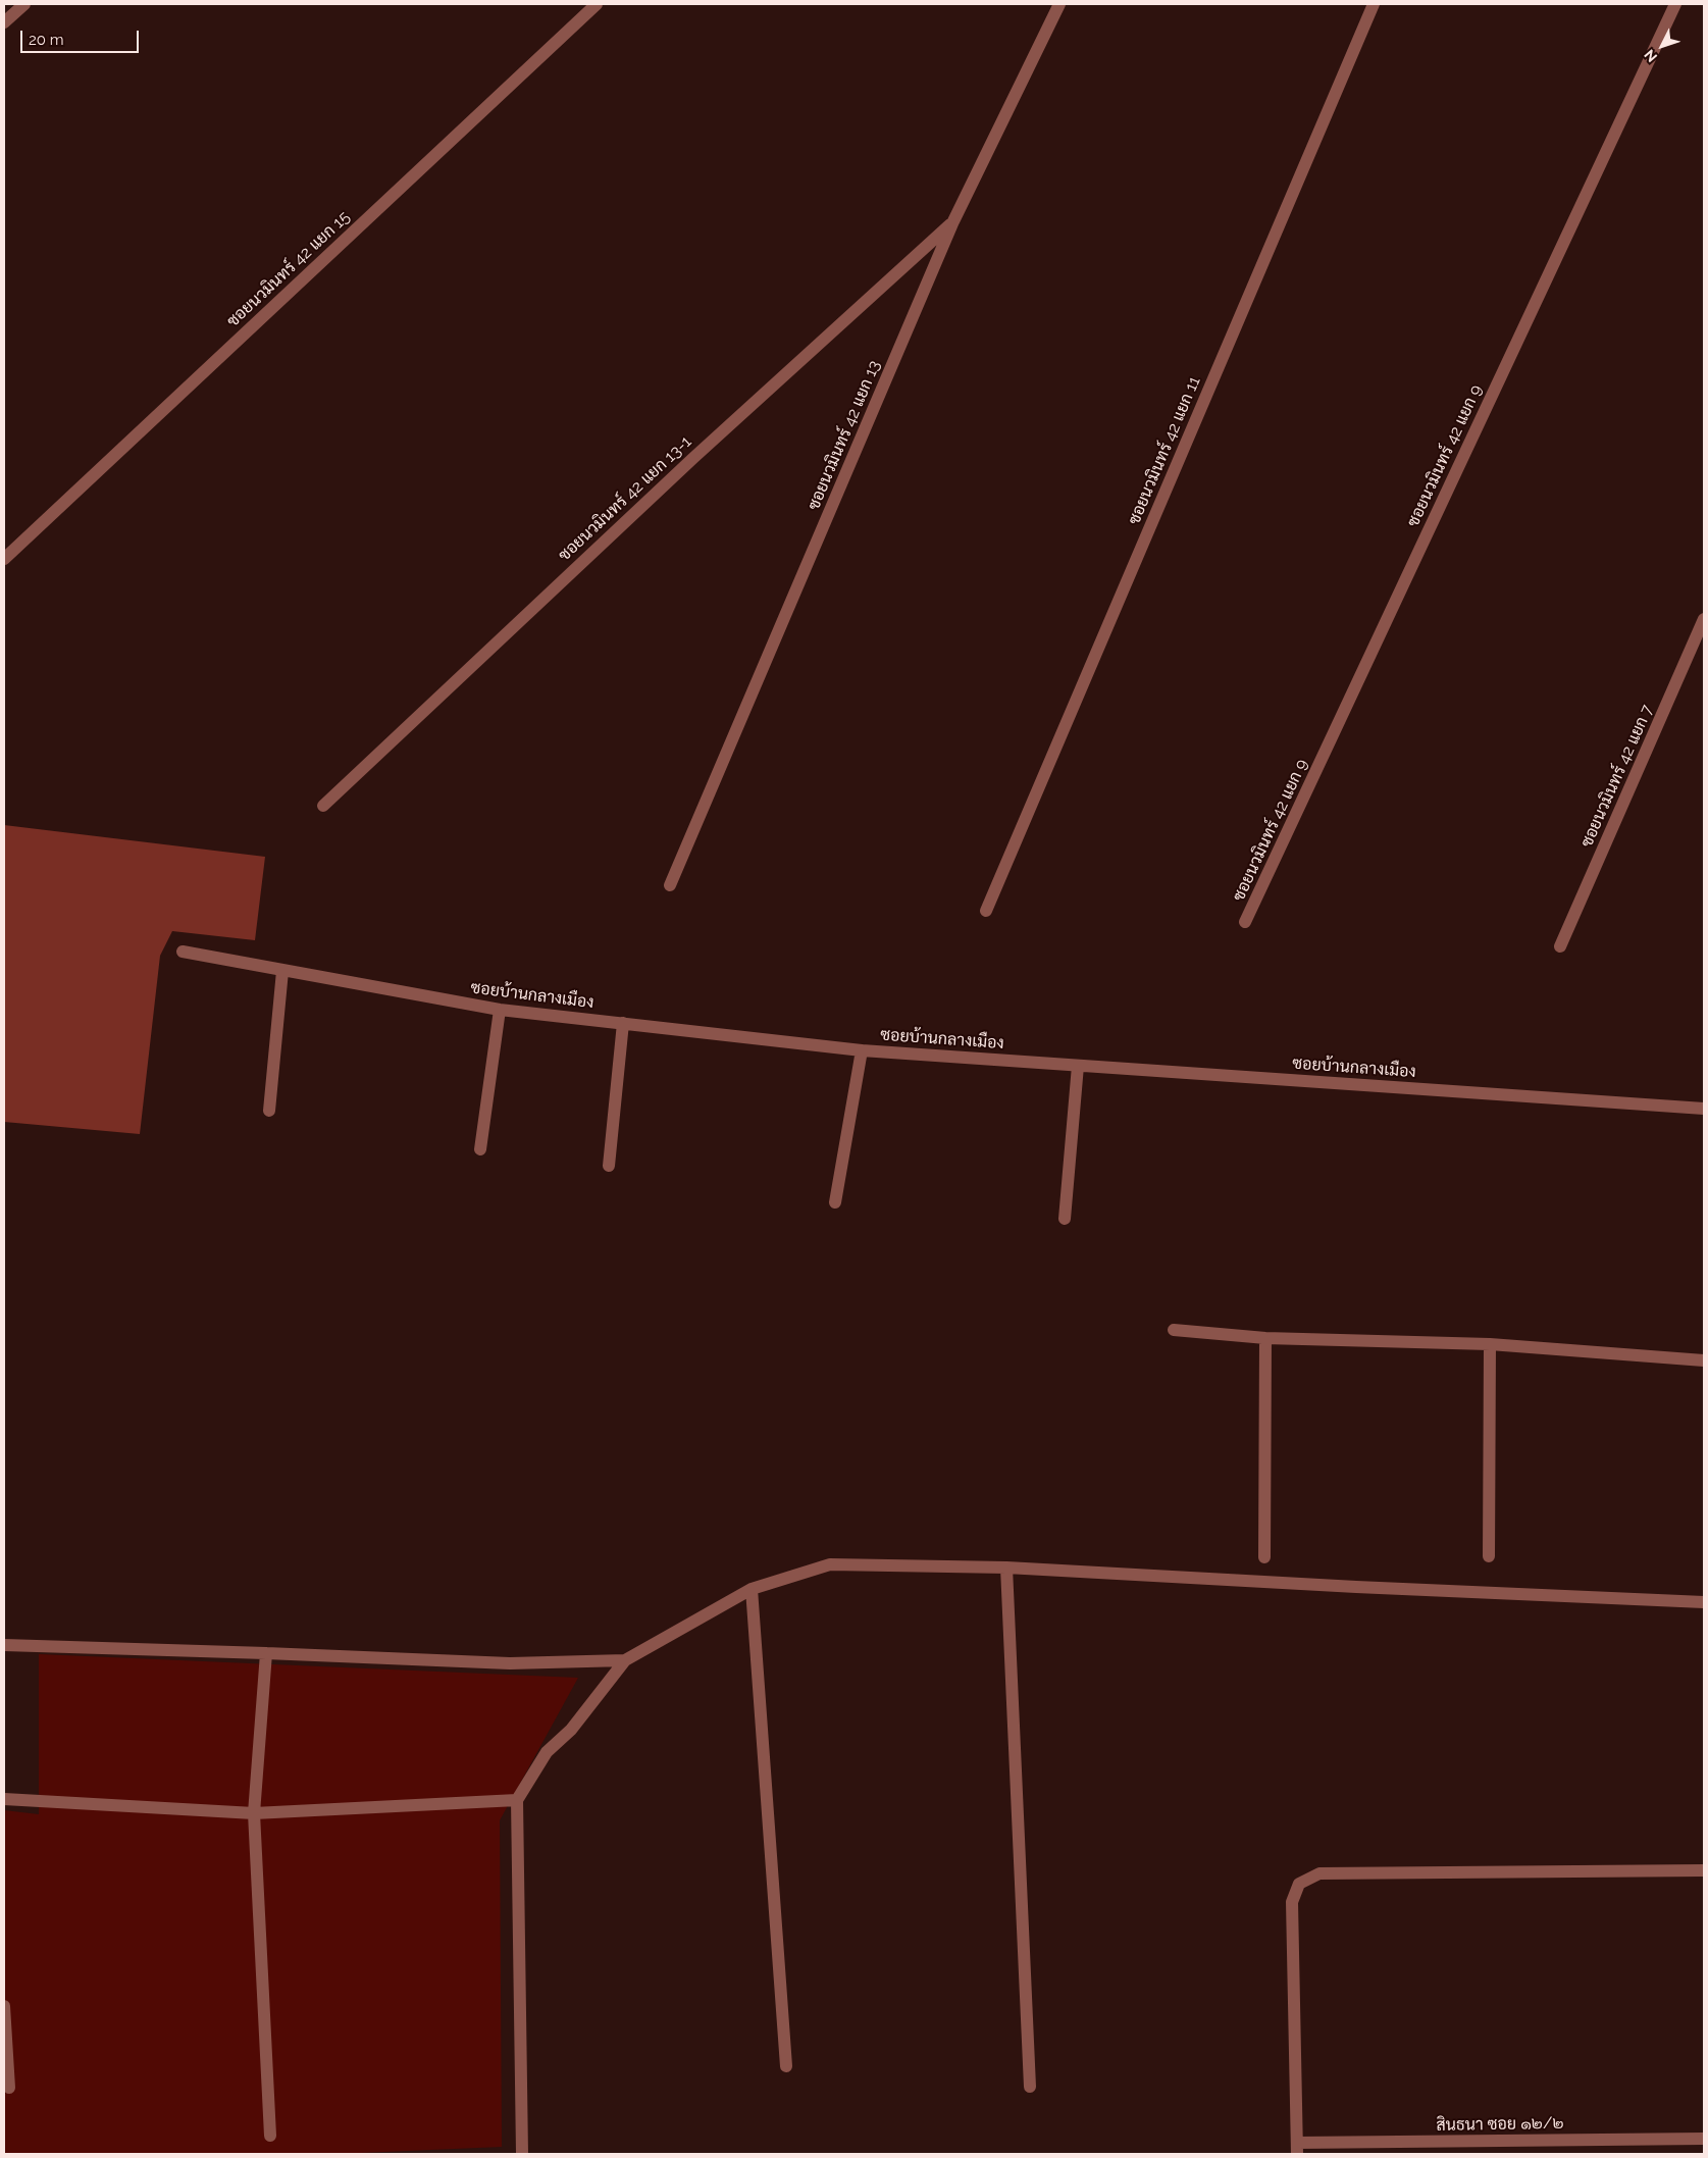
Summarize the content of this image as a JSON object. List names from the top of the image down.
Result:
{
  "streets": {
    "street": [
      "ซอยนวมินทร์ 42 แยก 15",
      "ซอยนวมินทร์ 42 แยก 13",
      "ซอยนวมินทร์ 42 แยก 11",
      "ซอยนวมินทร์ 42 แยก 9",
      "ซอยนวมินทร์ 42 แยก 13-1",
      "ซอยนวมินทร์ 42 แยก 7",
      "ซอยบ้านกลางเมือง",
      "สินธนา ซอย ๑๒/๒"
    ]
  },
  "crossings": [
    ["ซอยนวมินทร์ 42 แยก 13", "ซอยนวมินทร์ 42 แยก 13-1"]
  ],
  "scale_bar": "20 m",
  "north": "bottom left"
}
